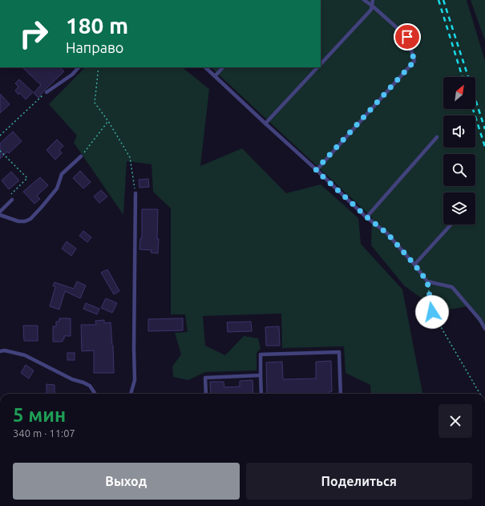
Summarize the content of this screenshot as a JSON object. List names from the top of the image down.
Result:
{
  "north": "top right",
  "page": {
    "turn": ["180 m", "Направо"],
    "heading": ["5 мин", "340 m · 11:07"],
    "buttons": ["Выход", "Поделиться"]
  }
}
